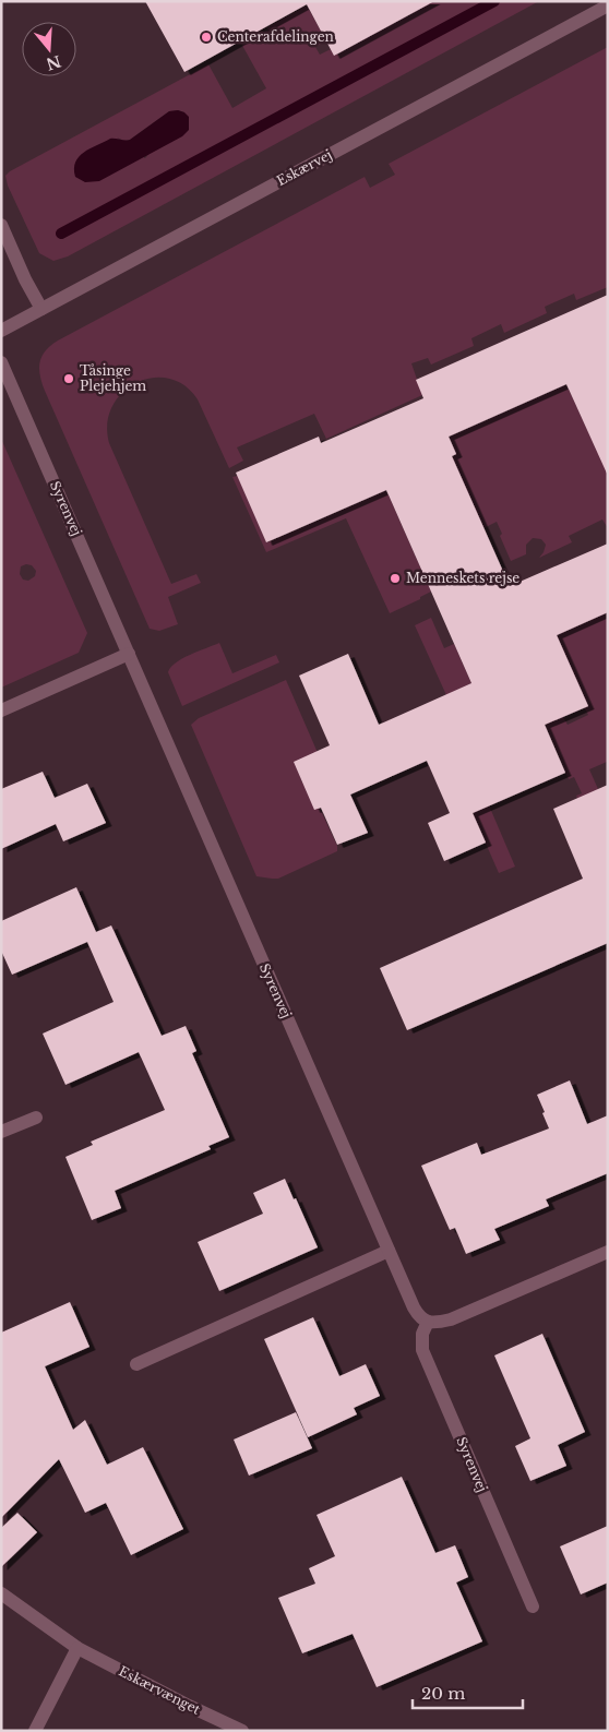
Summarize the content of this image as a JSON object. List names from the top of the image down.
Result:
{
  "streets": {
    "street": ["Eskærvej", "Syrenvej", "Eskærvænget"]
  },
  "places": ["Centerafdelingen", "Tåsinge Plejehjem", "Menneskets rejse"],
  "scale_bar": "20 m",
  "north": "bottom"
}
